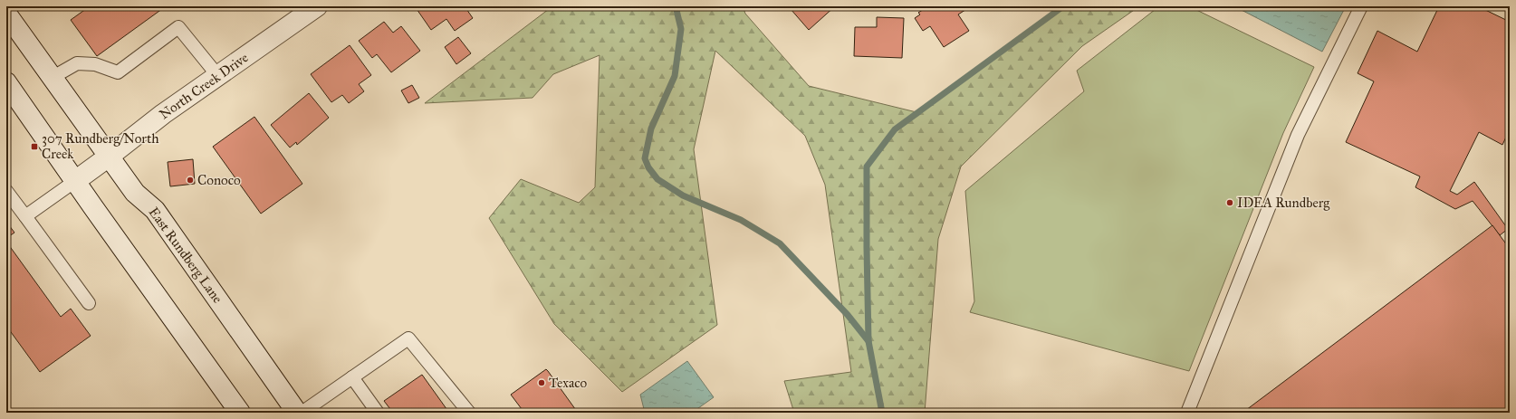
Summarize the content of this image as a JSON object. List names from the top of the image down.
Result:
{
  "streets": {
    "main road": ["North Creek Drive", "East Rundberg Lane"]
  },
  "crossings": [
    ["North Creek Drive", "East Rundberg Lane"]
  ],
  "places": {
    "transit": ["307 Rundberg/North Creek"],
    "other": ["Conoco", "IDEA Rundberg", "Texaco"]
  }
}
